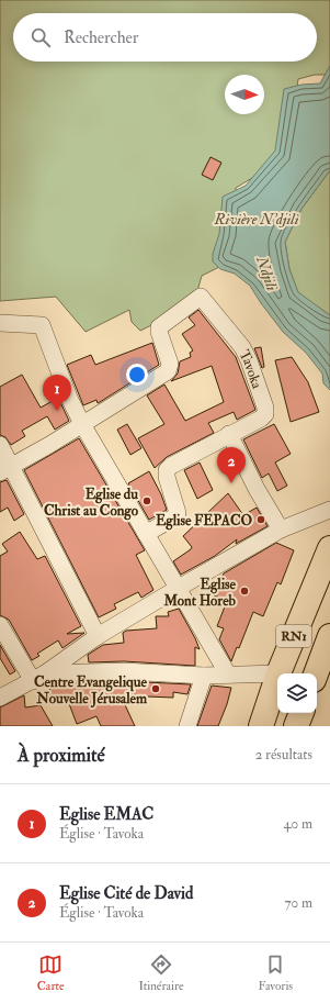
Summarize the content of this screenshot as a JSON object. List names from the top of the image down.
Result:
{
  "streets": {
    "highway": ["RN1"],
    "street": ["Tavoka"]
  },
  "water": ["Rivière N'djili", "Ndjili"],
  "places": [
    "Eglise du Christ au Congo",
    "Eglise FEPACO",
    "Eglise Mont Horeb",
    "Centre Evangelique Nouvelle Jérusalem"
  ],
  "north": "right",
  "page": {
    "search": "Rechercher",
    "pins": ["1", "2"],
    "heading": ["À proximité", "2 résultats"],
    "list": [
      {
        "mark": "1",
        "name": "Eglise EMAC",
        "note": "Église · Tavoka",
        "value": "40 m"
      },
      {
        "mark": "2",
        "name": "Eglise Cité de David",
        "note": "Église · Tavoka",
        "value": "70 m"
      }
    ],
    "nav": ["Carte", "Itinéraire", "Favoris"]
  }
}
